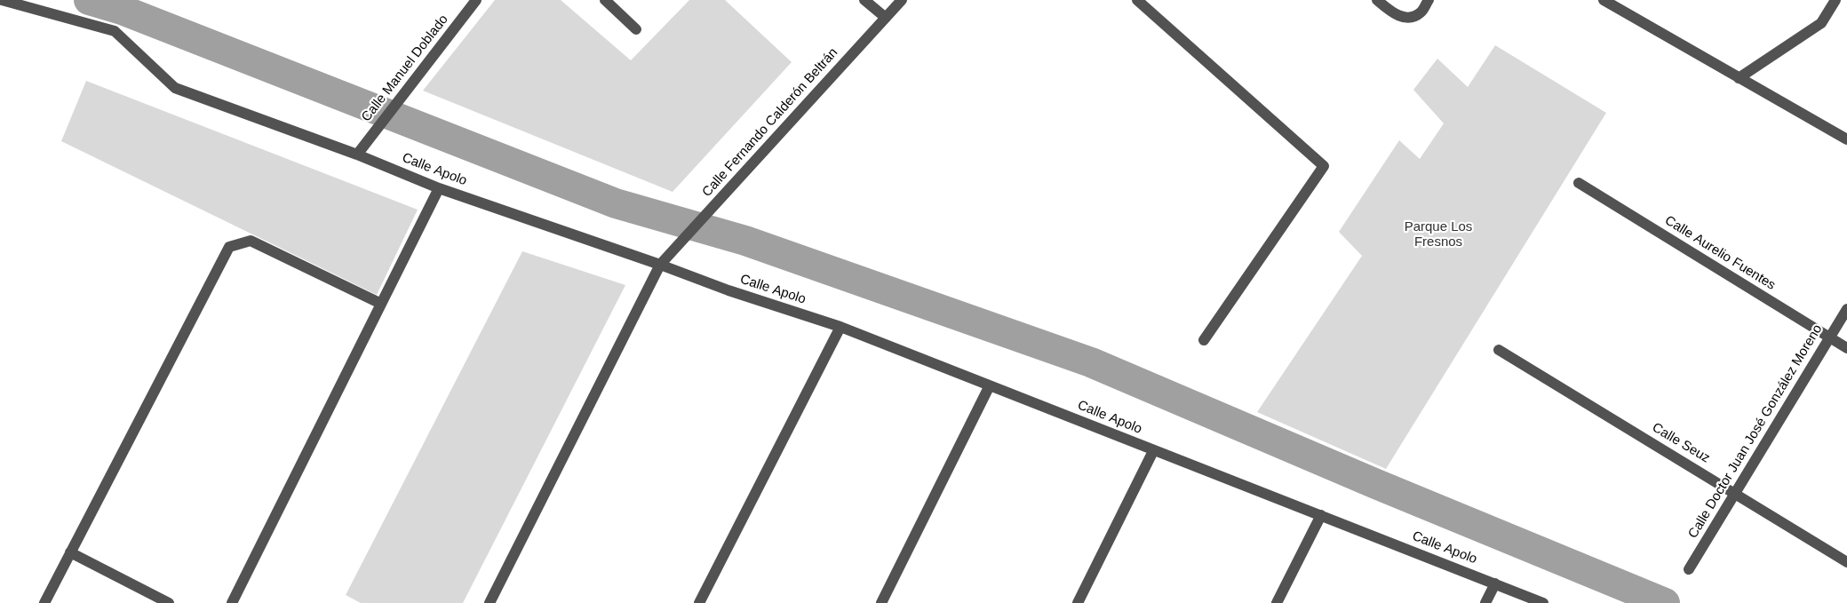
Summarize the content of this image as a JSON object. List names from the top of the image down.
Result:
{
  "streets": {
    "street": [
      "Calle Manuel Doblado",
      "Calle Fernando Calderón Beltrán",
      "Calle Apolo",
      "Calle Aurelio Fuentes",
      "Calle Doctor Juan José González Moreno",
      "Calle Seuz"
    ]
  },
  "crossings": [
    ["Calle Manuel Doblado", "Calle Apolo"],
    ["Calle Fernando Calderón Beltrán", "Calle Apolo"],
    ["Calle Aurelio Fuentes", "Calle Doctor Juan José González Moreno"],
    ["Calle Doctor Juan José González Moreno", "Calle Seuz"]
  ],
  "parks": ["Parque Los Fresnos"]
}
